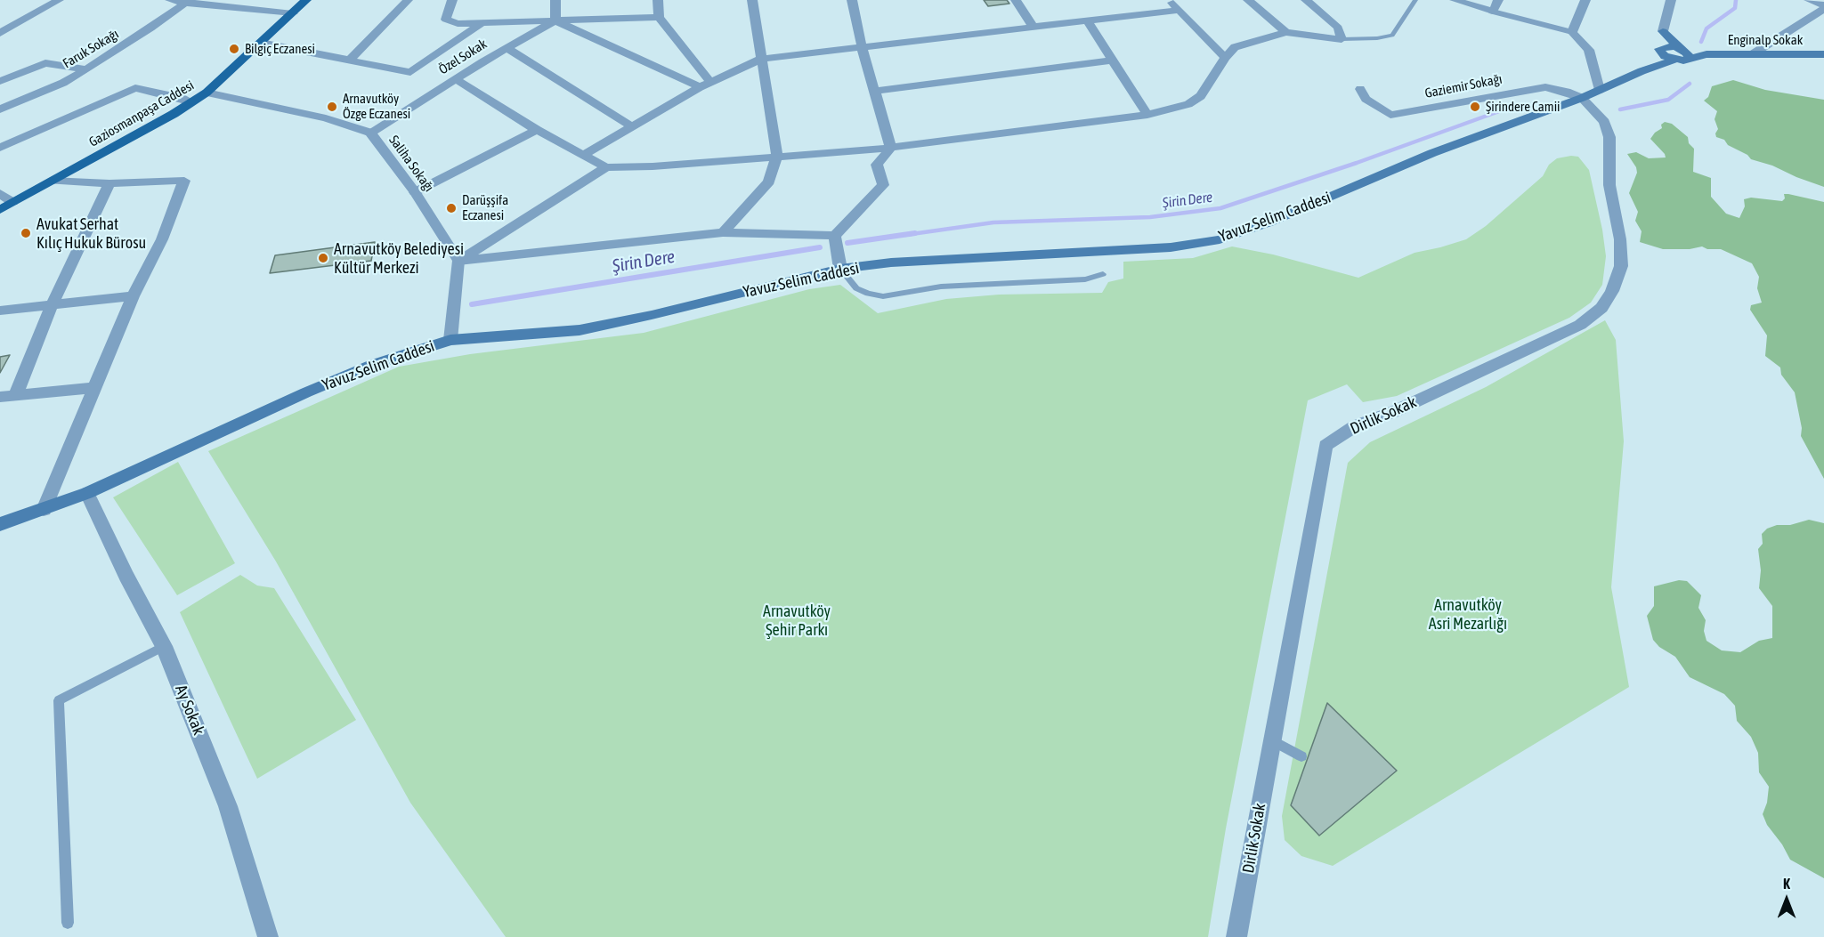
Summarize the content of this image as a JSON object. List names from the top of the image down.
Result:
{
  "streets": {
    "main road": ["Enginalp Sokak", "Gaziosmanpaşa Caddesi", "Yavuz Selim Caddesi"],
    "street": [
      "Faruk Sokağı",
      "Özel Sokak",
      "Gaziemir Sokağı",
      "Saliha Sokağı",
      "Dirlik Sokak",
      "Ay Sokak"
    ]
  },
  "crossings": [
    ["Özel Sokak", "Saliha Sokağı"],
    ["Gaziemir Sokağı", "Yavuz Selim Caddesi"],
    ["Gaziemir Sokağı", "Dirlik Sokak"],
    ["Gaziosmanpaşa Caddesi", "Saliha Sokağı"],
    ["Yavuz Selim Caddesi", "Dirlik Sokak"],
    ["Yavuz Selim Caddesi", "Ay Sokak"]
  ],
  "water": ["Şirin Dere"],
  "parks": ["Arnavutköy Asri Mezarlığı", "Arnavutköy Şehir Parkı"],
  "places": [
    "Bilgiç Eczanesi",
    "Arnavutköy Özge Eczanesi",
    "Şirindere Camii",
    "Darüşşifa Eczanesi",
    "Avukat Serhat Kılıç Hukuk Bürosu",
    "Arnavutköy Belediyesi Kültür Merkezi"
  ],
  "north": "top"
}
